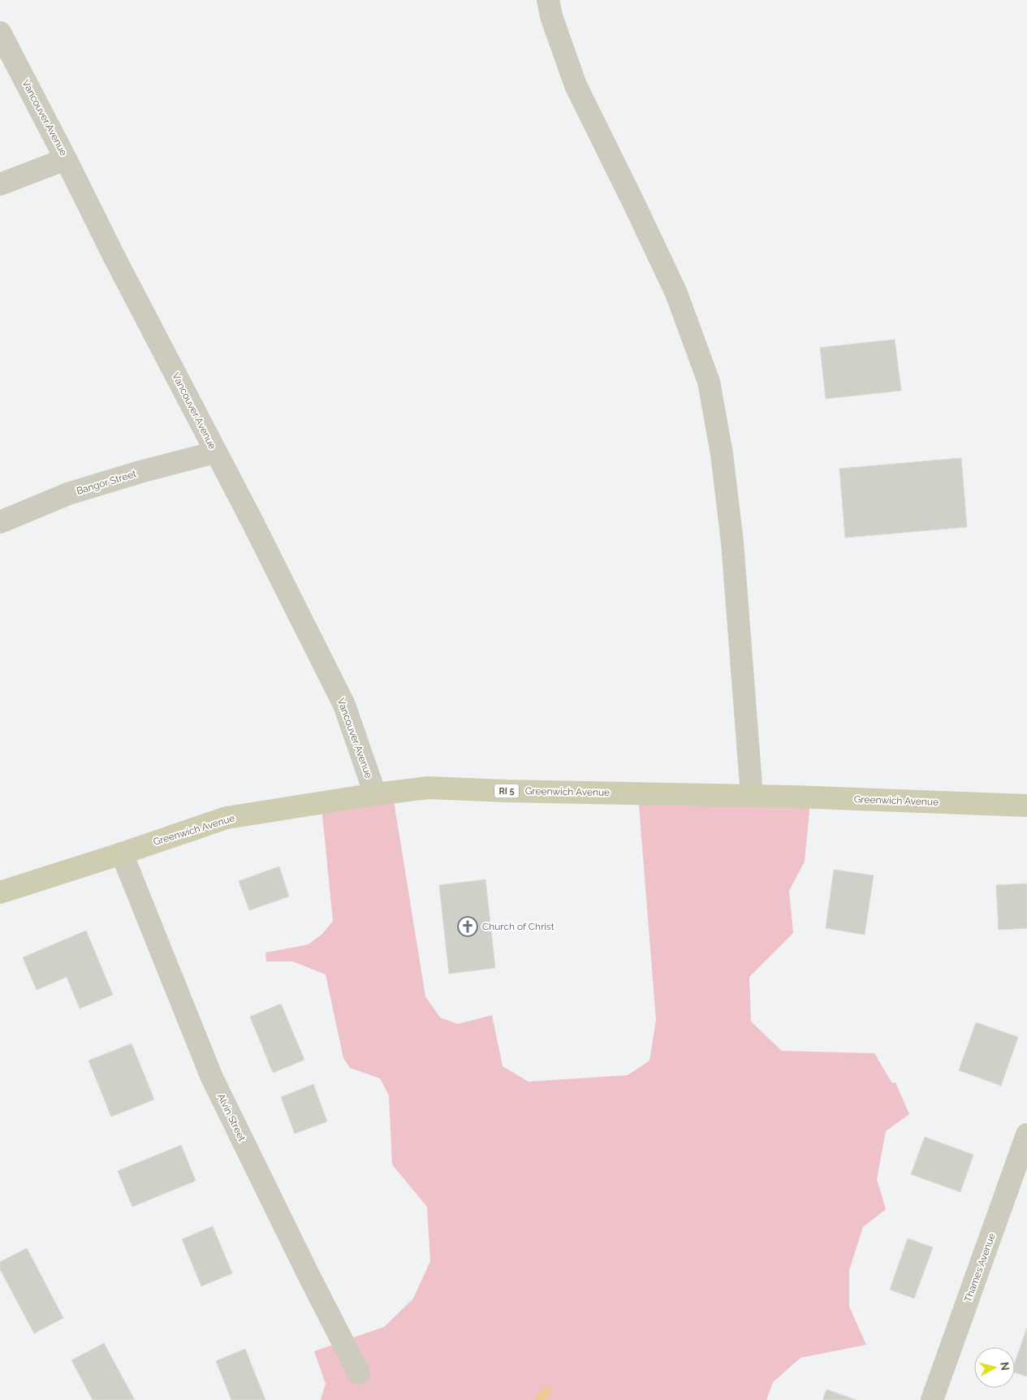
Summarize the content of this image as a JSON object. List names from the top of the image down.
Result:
{
  "streets": {
    "main road": ["RI 5", "Greenwich Avenue"],
    "street": [
      "Vancouver Avenue",
      "Bangor Street",
      "Alvin Street",
      "Thames Avenue"
    ]
  },
  "crossings": [
    ["Vancouver Avenue", "Bangor Street"],
    ["Vancouver Avenue", "Greenwich Avenue"],
    ["Greenwich Avenue", "Alvin Street"]
  ],
  "places": {
    "church": ["Church of Christ"]
  },
  "north": "right"
}
